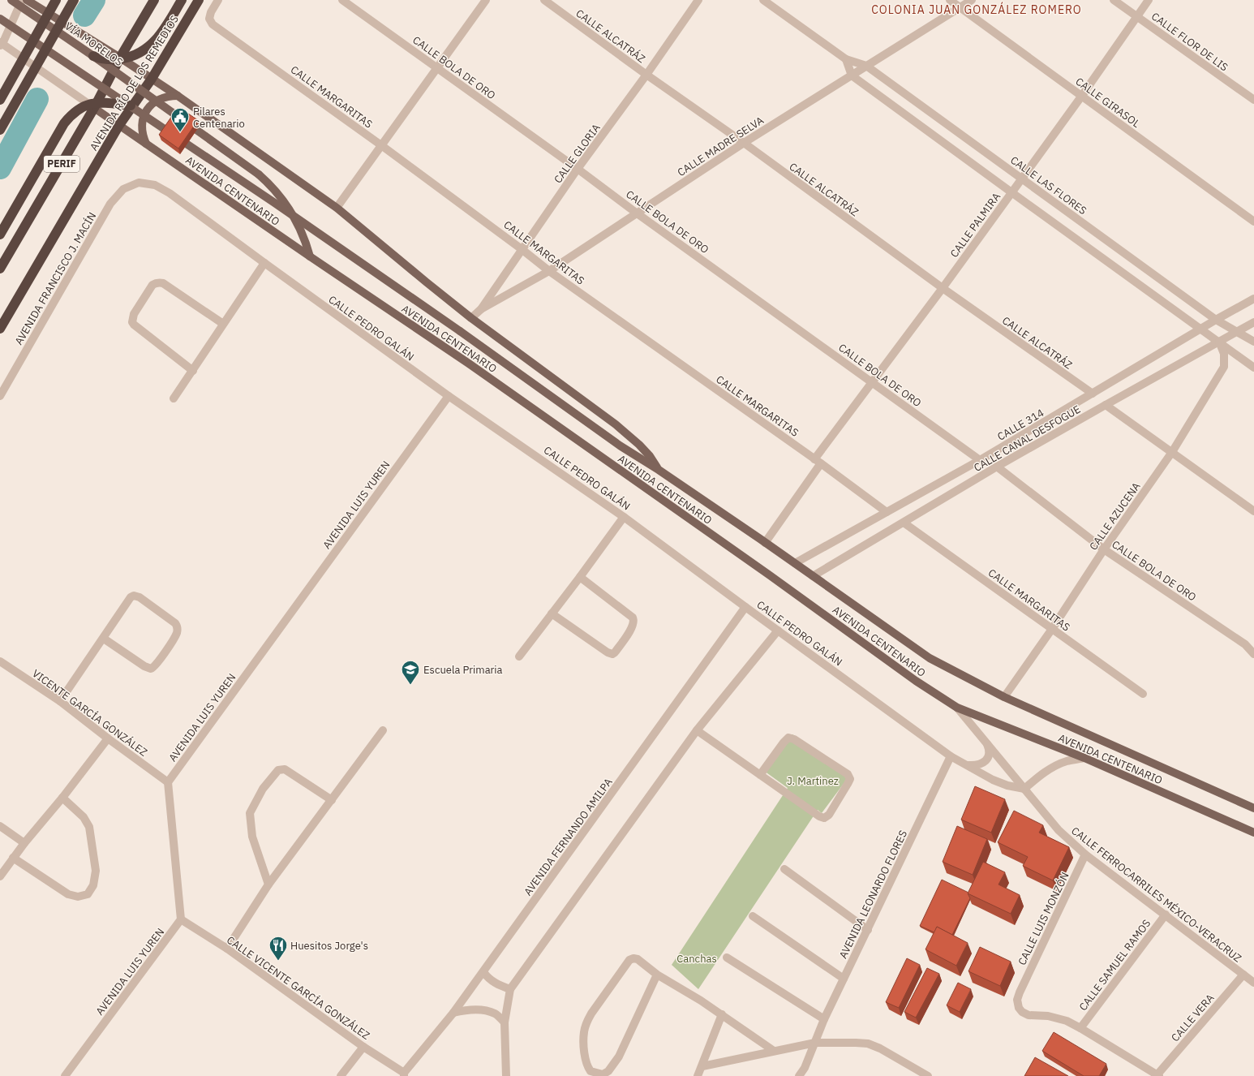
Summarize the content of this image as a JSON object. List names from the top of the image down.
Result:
{
  "streets": {
    "highway": ["AVENIDA RÍO DE LOS REMEDIOS", "PERIF"],
    "main road": ["VÍA MORELOS", "AVENIDA CENTENARIO"],
    "street": [
      "CALLE ALCATRÁZ",
      "CALLE FLOR DE LIS",
      "CALLE BOLA DE ORO",
      "CALLE MARGARITAS",
      "CALLE GIRASOL",
      "CALLE MADRE SELVA",
      "CALLE GLORIA",
      "CALLE LAS FLORES",
      "CALLE PALMIRA",
      "AVENIDA FRANCISCO J. MACÍN",
      "CALLE PEDRO GALÁN",
      "CALLE 314",
      "CALLE CANAL DESFOGUE",
      "AVENIDA LUIS YUREN",
      "CALLE AZUCENA",
      "VICENTE GARCÍA GONZÁLEZ",
      "AVENIDA FERNANDO AMILPA",
      "AVENIDA LEONARDO FLORES",
      "CALLE FERROCARRILES MÉXICO-VERACRUZ",
      "CALLE LUIS MONZÓN",
      "CALLE SAMUEL RAMOS",
      "CALLE VICENTE GARCÍA GONZÁLEZ",
      "CALLE VERA"
    ]
  },
  "crossings": [
    ["CALLE ALCATRÁZ", "CALLE MADRE SELVA"],
    ["CALLE ALCATRÁZ", "CALLE GLORIA"],
    ["CALLE ALCATRÁZ", "CALLE PALMIRA"],
    ["CALLE ALCATRÁZ", "CALLE 314"],
    ["CALLE FLOR DE LIS", "CALLE PALMIRA"],
    ["VÍA MORELOS", "AVENIDA CENTENARIO"],
    ["CALLE BOLA DE ORO", "CALLE MADRE SELVA"],
    ["CALLE BOLA DE ORO", "CALLE GLORIA"],
    ["CALLE BOLA DE ORO", "CALLE PALMIRA"],
    ["CALLE BOLA DE ORO", "CALLE 314"],
    ["CALLE BOLA DE ORO", "CALLE CANAL DESFOGUE"],
    ["CALLE BOLA DE ORO", "CALLE AZUCENA"],
    ["AVENIDA RÍO DE LOS REMEDIOS", "AVENIDA CENTENARIO"],
    ["CALLE MARGARITAS", "CALLE MADRE SELVA"],
    ["CALLE MARGARITAS", "CALLE GLORIA"],
    ["CALLE MARGARITAS", "CALLE PALMIRA"],
    ["CALLE MARGARITAS", "CALLE 314"],
    ["CALLE MARGARITAS", "CALLE CANAL DESFOGUE"],
    ["CALLE MARGARITAS", "CALLE AZUCENA"],
    ["CALLE GIRASOL", "CALLE MADRE SELVA"],
    ["CALLE GIRASOL", "CALLE PALMIRA"],
    ["CALLE MADRE SELVA", "CALLE GLORIA"],
    ["CALLE MADRE SELVA", "CALLE LAS FLORES"],
    ["CALLE GLORIA", "AVENIDA CENTENARIO"],
    ["CALLE LAS FLORES", "CALLE PALMIRA"],
    ["CALLE LAS FLORES", "CALLE 314"],
    ["CALLE LAS FLORES", "CALLE CANAL DESFOGUE"],
    ["AVENIDA CENTENARIO", "CALLE PALMIRA"],
    ["AVENIDA CENTENARIO", "CALLE 314"],
    ["AVENIDA CENTENARIO", "CALLE CANAL DESFOGUE"],
    ["AVENIDA CENTENARIO", "CALLE AZUCENA"],
    ["AVENIDA CENTENARIO", "CALLE FERROCARRILES MÉXICO-VERACRUZ"],
    ["AVENIDA FRANCISCO J. MACÍN", "CALLE PEDRO GALÁN"],
    ["CALLE PEDRO GALÁN", "AVENIDA LUIS YUREN"],
    ["CALLE PEDRO GALÁN", "AVENIDA FERNANDO AMILPA"],
    ["CALLE PEDRO GALÁN", "AVENIDA LEONARDO FLORES"],
    ["CALLE PEDRO GALÁN", "CALLE FERROCARRILES MÉXICO-VERACRUZ"],
    ["CALLE CANAL DESFOGUE", "CALLE AZUCENA"],
    ["AVENIDA LUIS YUREN", "VICENTE GARCÍA GONZÁLEZ"],
    ["AVENIDA LUIS YUREN", "CALLE VICENTE GARCÍA GONZÁLEZ"],
    ["AVENIDA FERNANDO AMILPA", "CALLE VICENTE GARCÍA GONZÁLEZ"],
    ["CALLE FERROCARRILES MÉXICO-VERACRUZ", "CALLE LUIS MONZÓN"],
    ["CALLE FERROCARRILES MÉXICO-VERACRUZ", "CALLE SAMUEL RAMOS"],
    ["CALLE FERROCARRILES MÉXICO-VERACRUZ", "CALLE VERA"],
    ["CALLE LUIS MONZÓN", "CALLE SAMUEL RAMOS"]
  ],
  "districts": ["COLONIA JUAN GONZÁLEZ ROMERO"],
  "parks": ["J. Martinez", "Canchas"],
  "places": {
    "public building": ["Pilares Centenario"],
    "school or university": ["Escuela Primaria"],
    "restaurant": ["Huesitos Jorge's"]
  }
}
